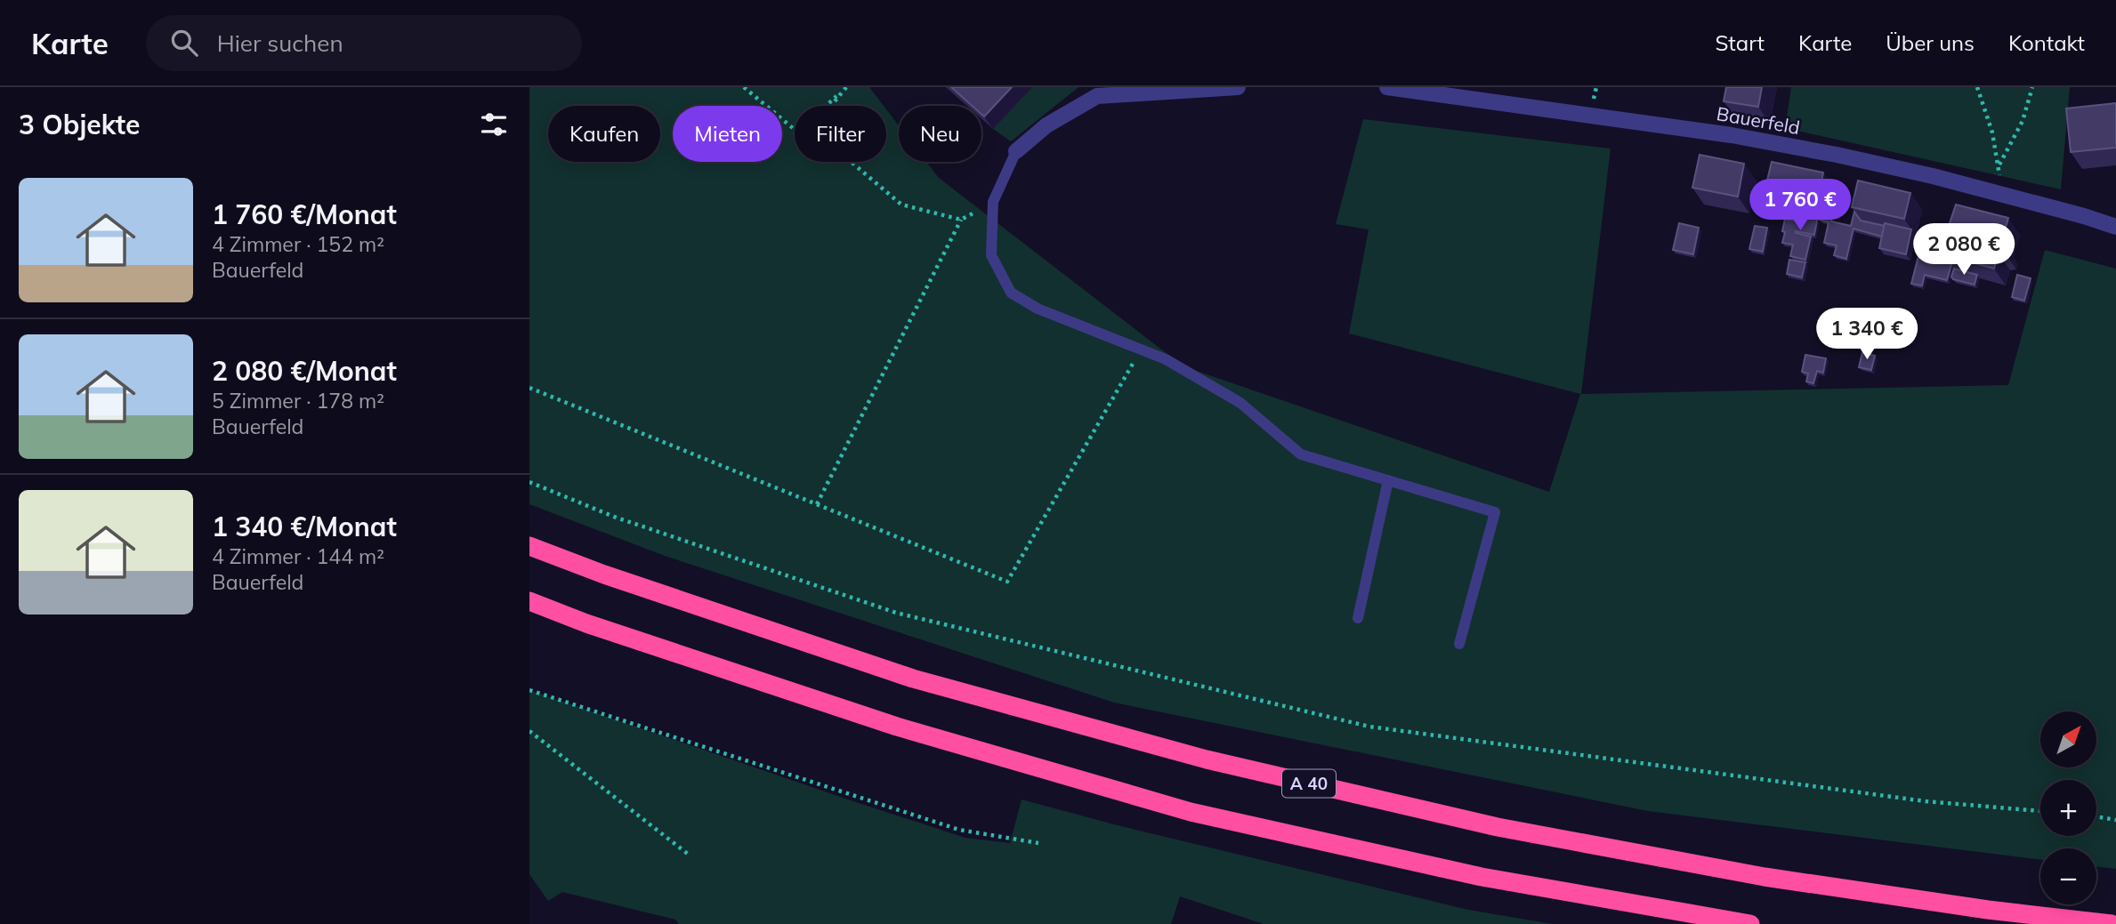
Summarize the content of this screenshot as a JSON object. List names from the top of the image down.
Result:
{
  "streets": {
    "highway": ["A 40"],
    "street": ["Bauerfeld"]
  },
  "north": "top right",
  "page": {
    "header": "Karte",
    "search": "Hier suchen",
    "nav": [
      "Start",
      "Karte",
      "Über uns",
      "Kontakt"
    ],
    "heading": "3 Objekte",
    "chip": [
      "Kaufen",
      "Mieten",
      "Filter",
      "Neu"
    ],
    "list": [
      {
        "name": "1 760 €/Monat",
        "note": "4 Zimmer · 152 m² · Bauerfeld"
      },
      {
        "name": "2 080 €/Monat",
        "note": "5 Zimmer · 178 m² · Bauerfeld"
      },
      {
        "name": "1 340 €/Monat",
        "note": "4 Zimmer · 144 m² · Bauerfeld"
      }
    ],
    "price": ["1 760 €", "2 080 €", "1 340 €"],
    "map_buttons": ["+", "−"]
  }
}
